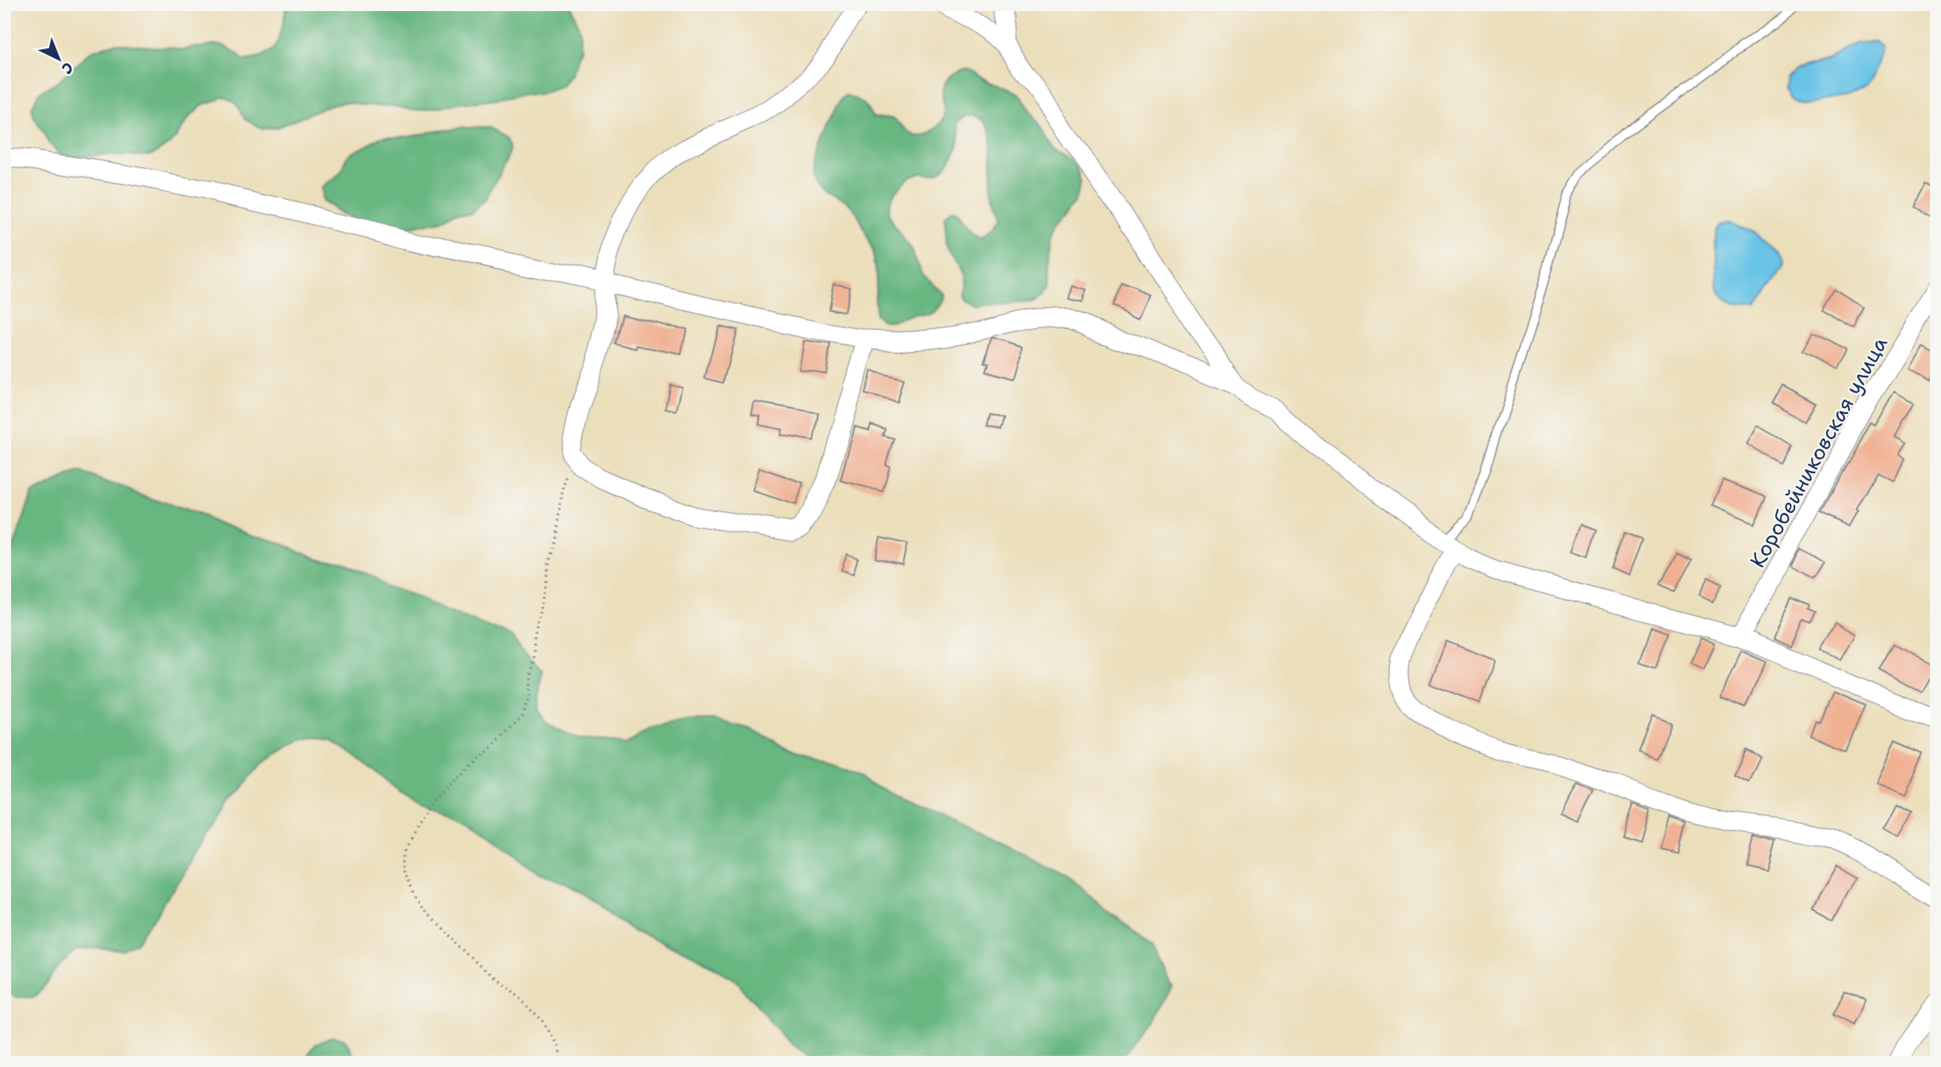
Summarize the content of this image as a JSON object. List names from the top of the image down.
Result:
{
  "streets": {
    "street": ["Коробейниковская улица"]
  },
  "north": "bottom right"
}
